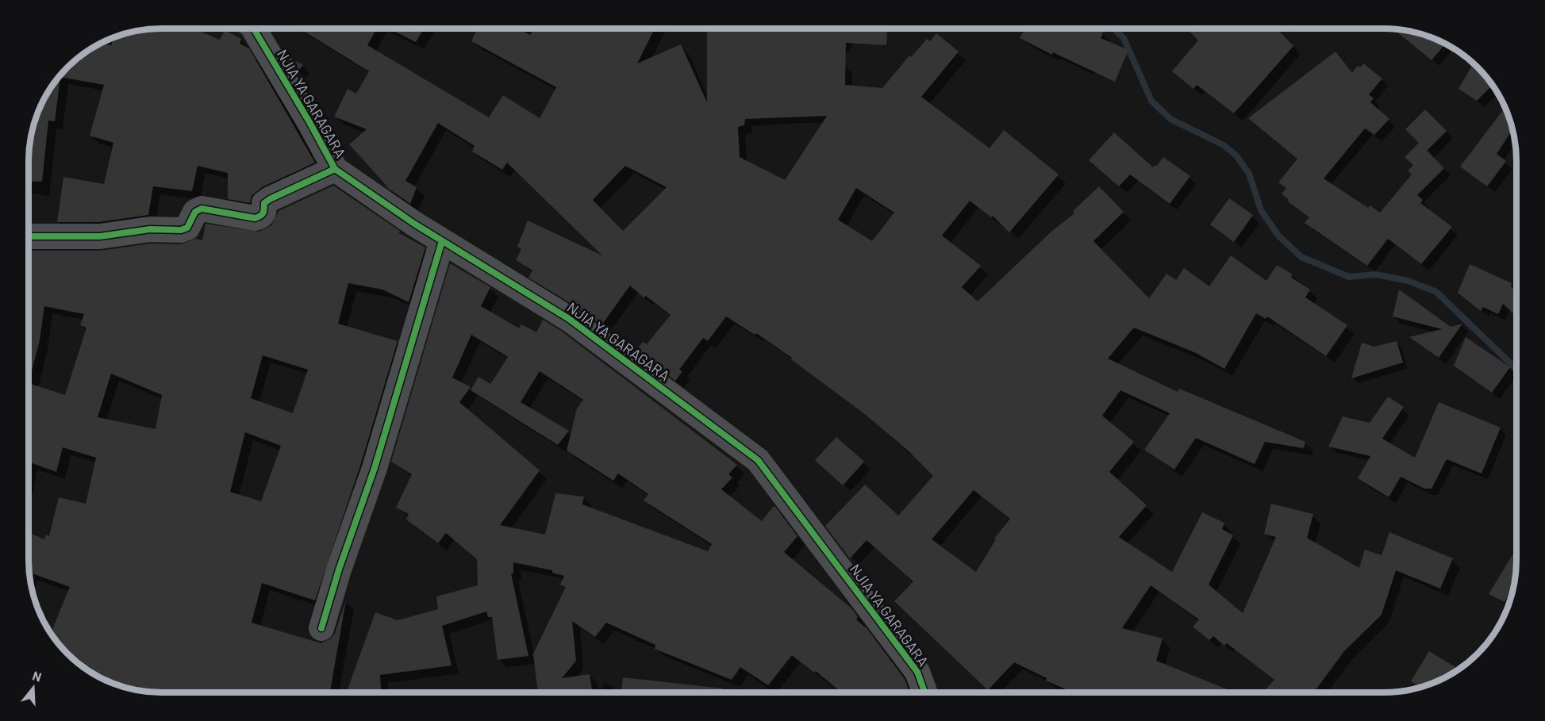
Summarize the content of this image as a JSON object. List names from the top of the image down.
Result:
{
  "streets": {
    "street": ["NJIA YA GARAGARA"]
  },
  "north": "top"
}
